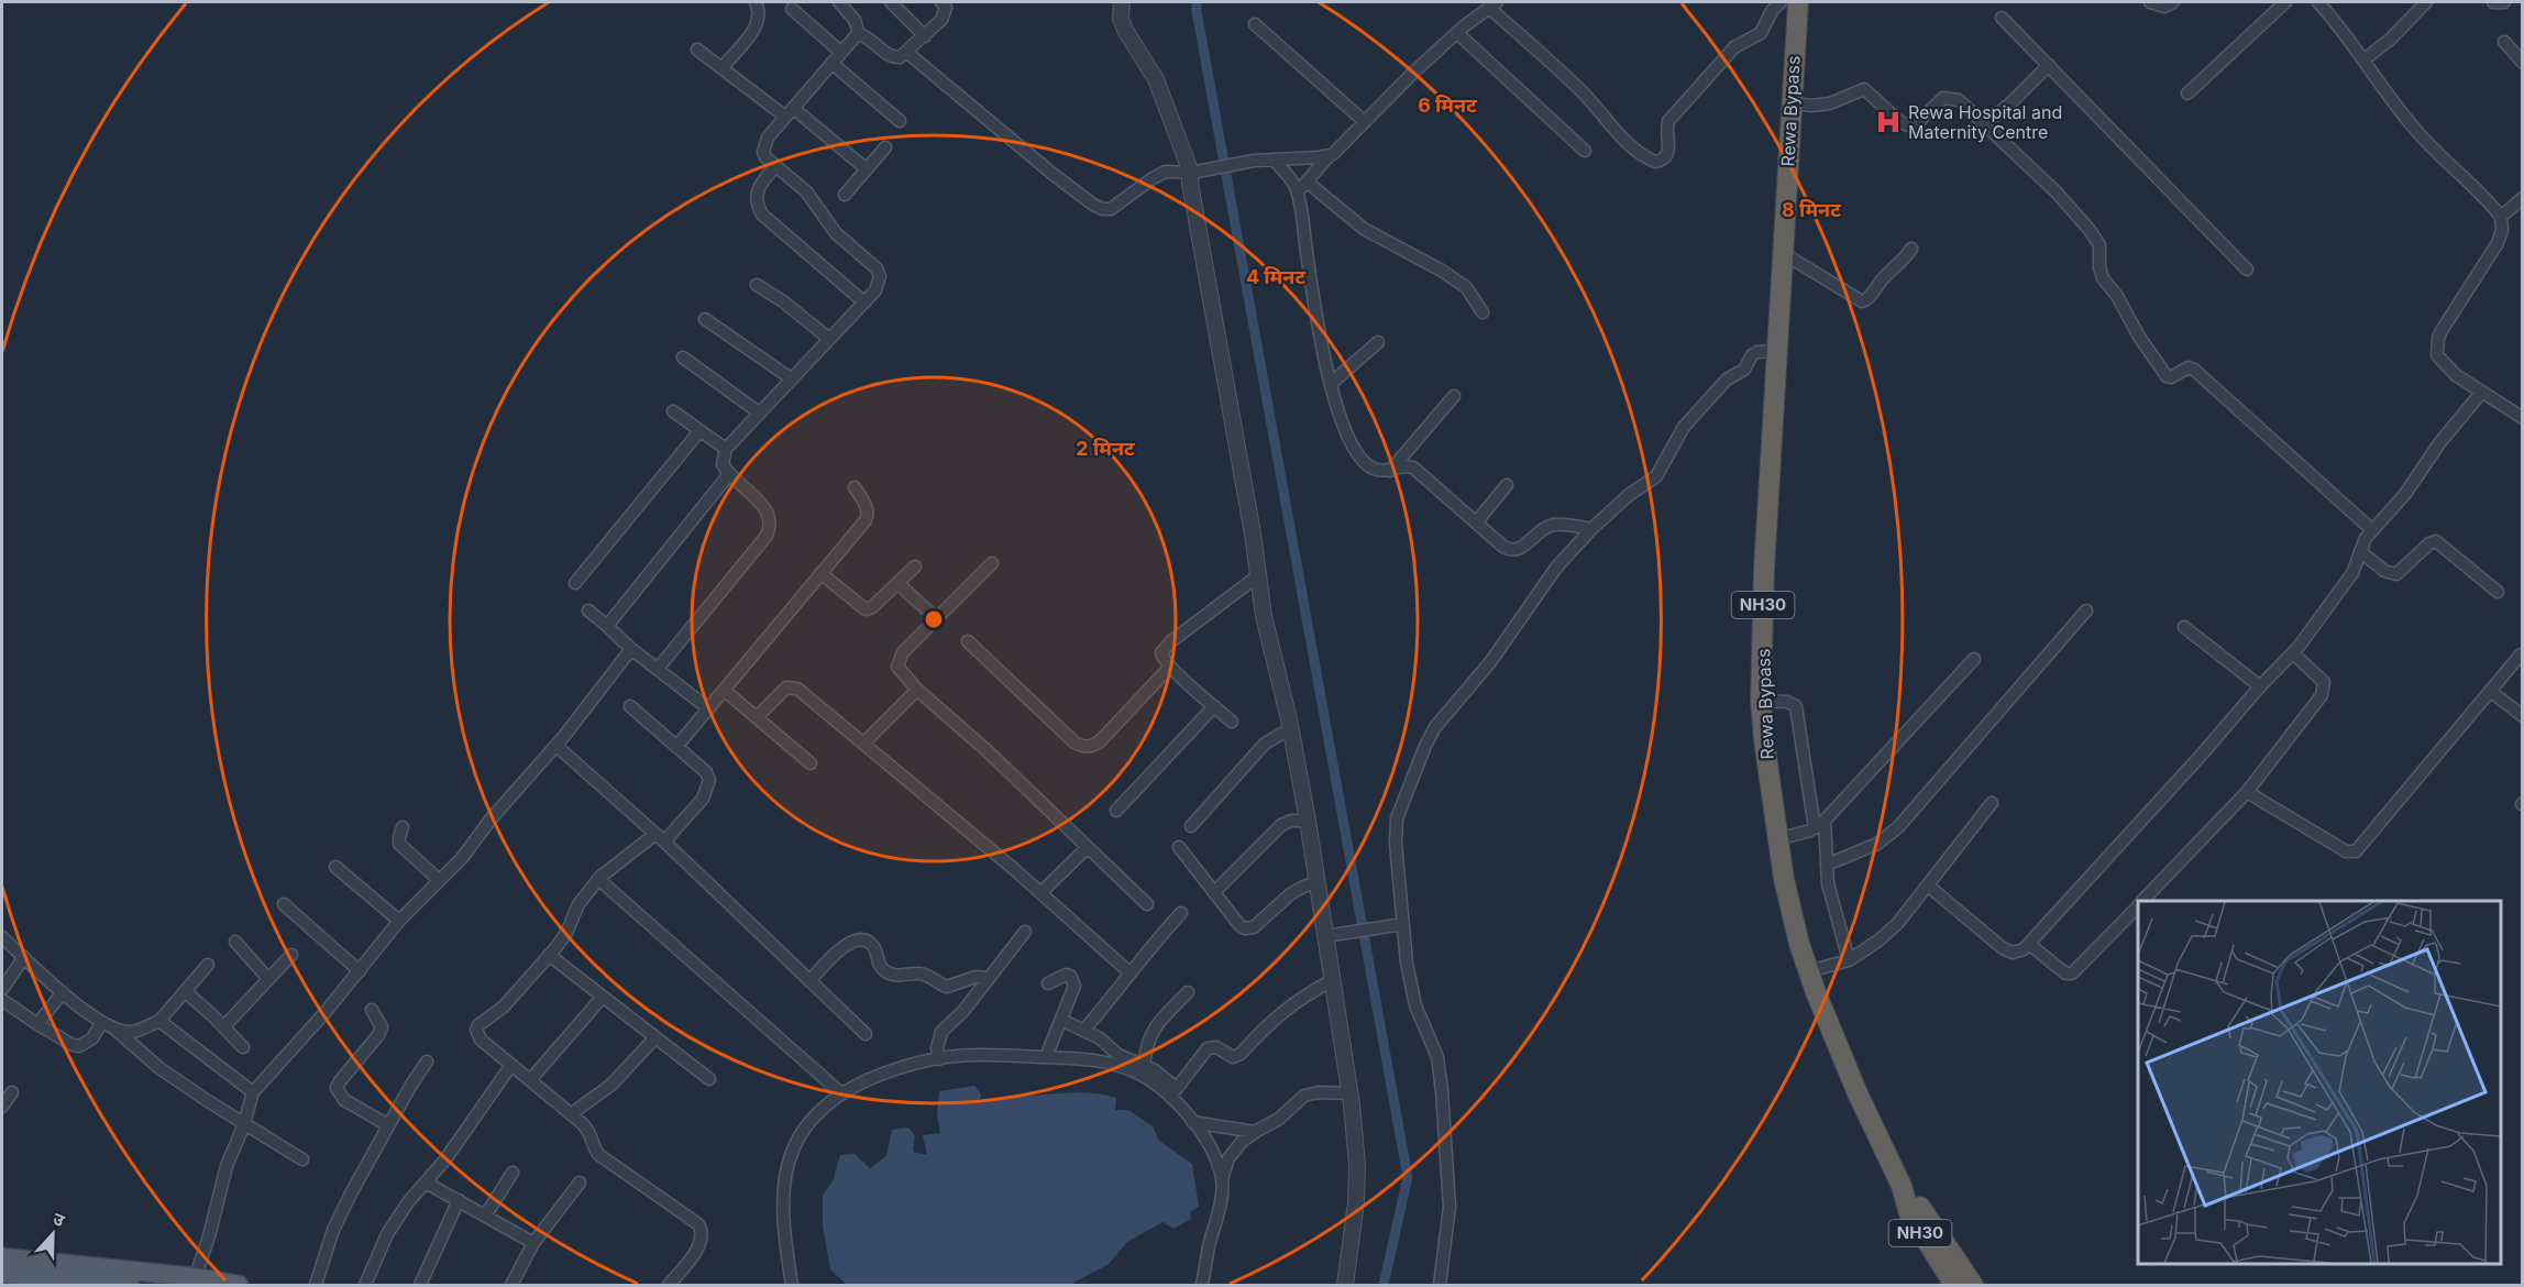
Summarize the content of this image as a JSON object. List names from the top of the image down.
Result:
{
  "streets": {
    "highway": ["Rewa Bypass", "NH30"]
  },
  "places": {
    "hospital": ["Rewa Hospital and Maternity Centre"]
  },
  "north": "top",
  "rings": [
    "6 मिनट",
    "8 मिनट",
    "4 मिनट",
    "2 मिनट"
  ]
}
